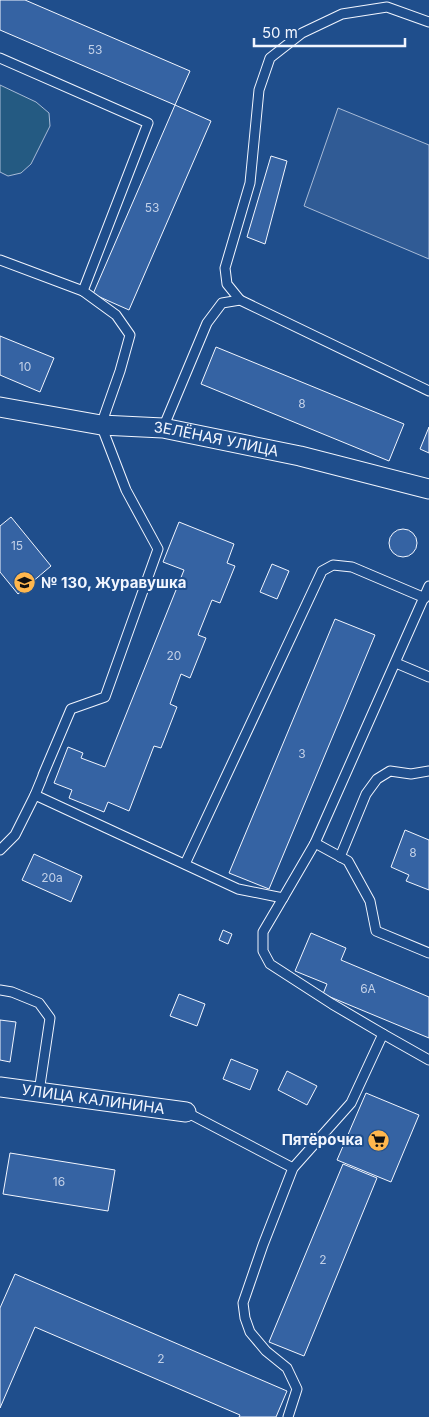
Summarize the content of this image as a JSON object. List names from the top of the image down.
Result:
{
  "streets": {
    "street": ["ЗЕЛЁНАЯ УЛИЦА", "УЛИЦА КАЛИНИНА"]
  },
  "places": {
    "school or university": ["№ 130, Журавушка"],
    "supermarket": ["Пятёрочка"]
  },
  "house_numbers": [
    "53",
    "53",
    "10",
    "8",
    "15",
    "20",
    "3",
    "8",
    "20а",
    "6А",
    "16",
    "2",
    "2"
  ],
  "scale_bar": "50 m"
}
